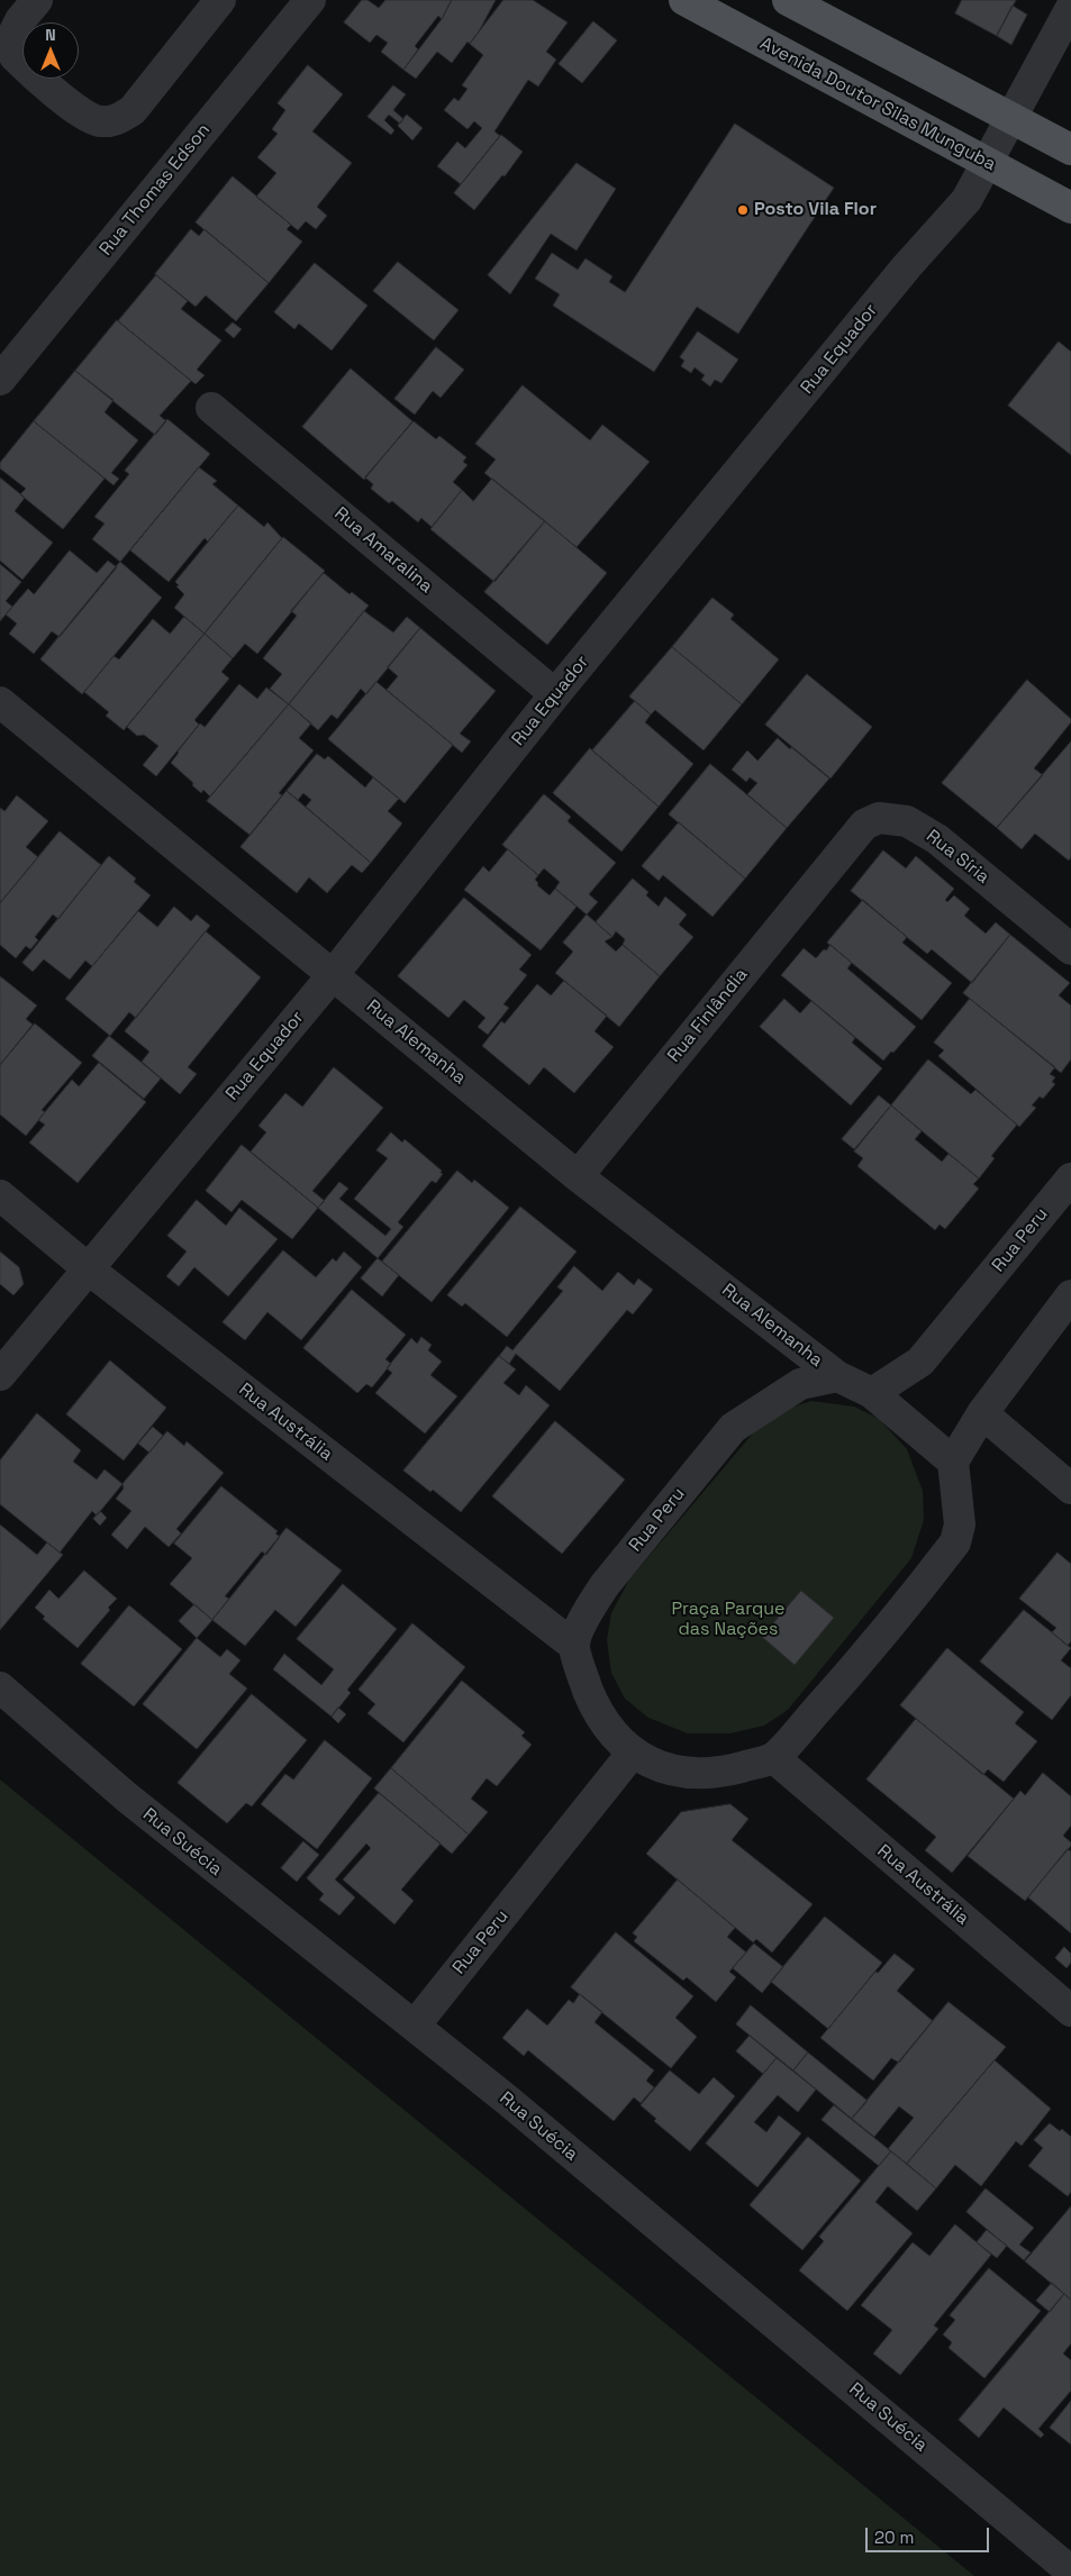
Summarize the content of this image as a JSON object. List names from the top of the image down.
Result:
{
  "streets": {
    "main road": ["Avenida Doutor Silas Munguba"],
    "street": [
      "Rua Thomas Edson",
      "Rua Equador",
      "Rua Amaralina",
      "Rua Síria",
      "Rua Finlândia",
      "Rua Alemanha",
      "Rua Peru",
      "Rua Austrália",
      "Rua Suécia"
    ]
  },
  "crossings": [
    ["Avenida Doutor Silas Munguba", "Rua Equador"],
    ["Rua Equador", "Rua Amaralina"],
    ["Rua Equador", "Rua Alemanha"],
    ["Rua Equador", "Rua Austrália"],
    ["Rua Síria", "Rua Finlândia"],
    ["Rua Finlândia", "Rua Alemanha"],
    ["Rua Alemanha", "Rua Peru"],
    ["Rua Peru", "Rua Austrália"],
    ["Rua Peru", "Rua Suécia"]
  ],
  "parks": ["Praça Parque das Nações"],
  "places": ["Posto Vila Flor"],
  "scale_bar": "20 m",
  "north": "top"
}
